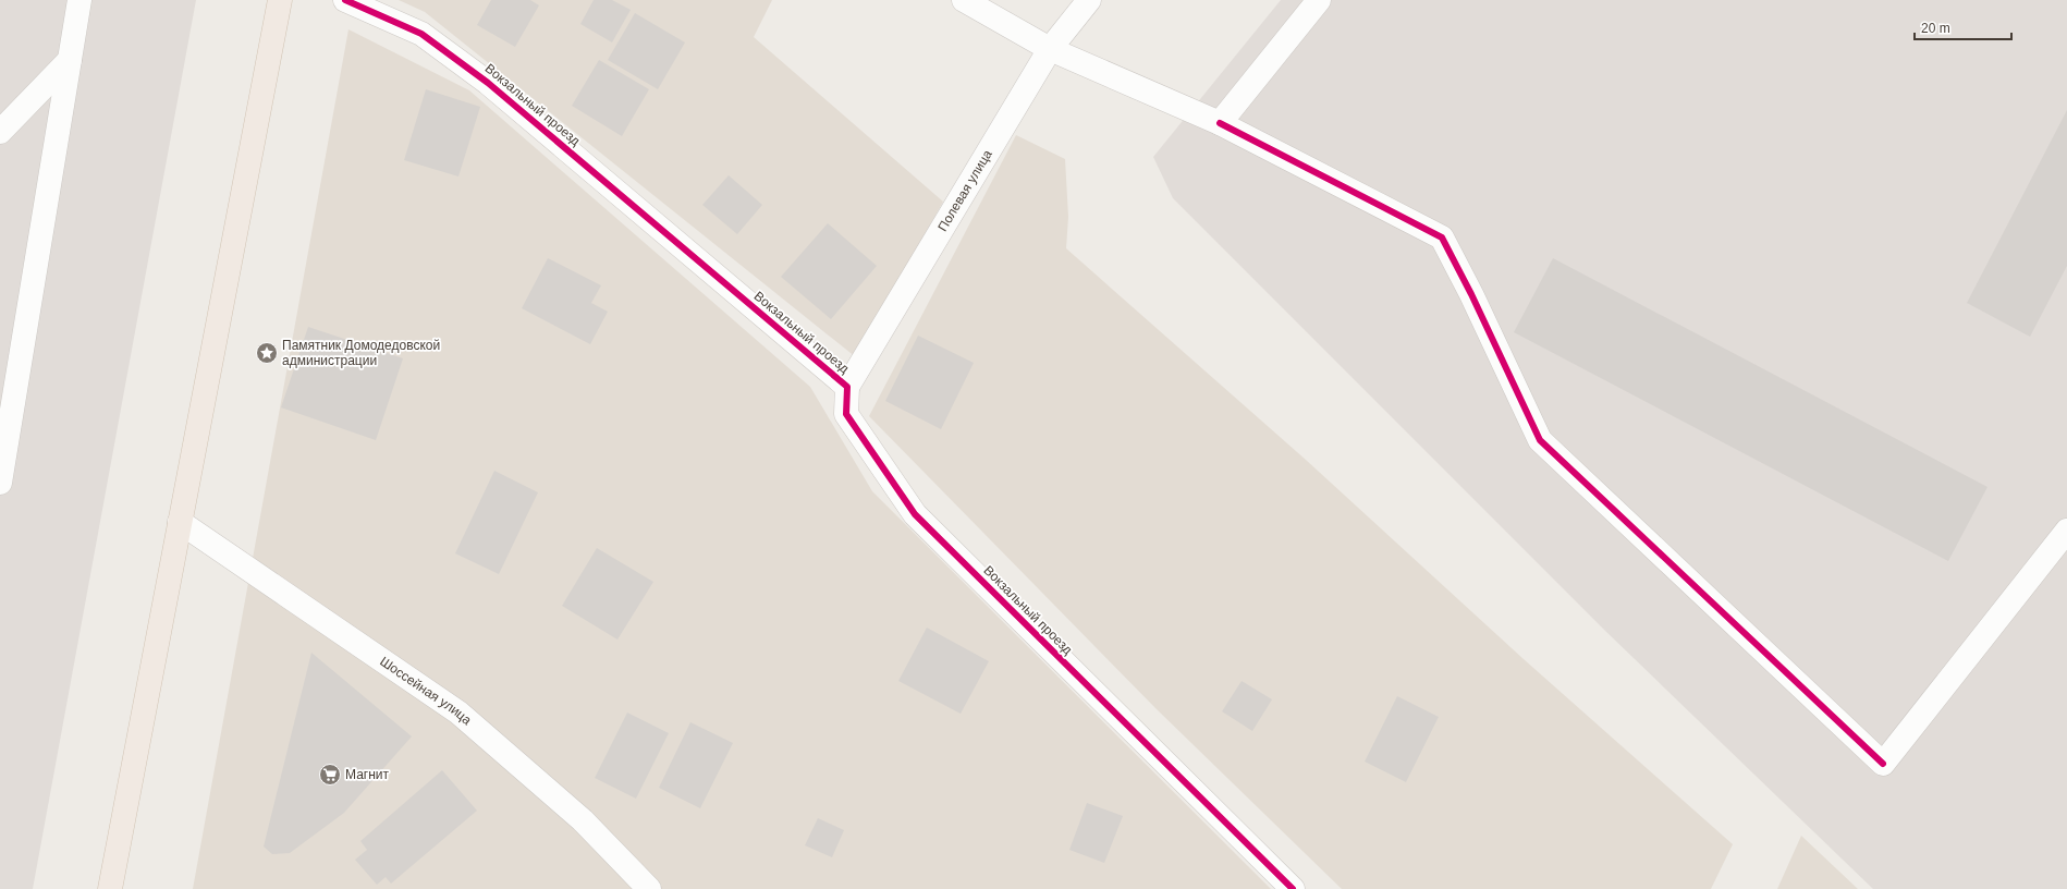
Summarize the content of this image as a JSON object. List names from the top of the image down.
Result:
{
  "streets": {
    "street": ["Вокзальный проезд", "Полевая улица", "Шоссейная улица"]
  },
  "crossings": [
    ["Вокзальный проезд", "Полевая улица"]
  ],
  "places": {
    "place": ["Памятник Домодедовской администрации"],
    "supermarket": ["Магнит"]
  },
  "scale_bar": "20 m"
}
